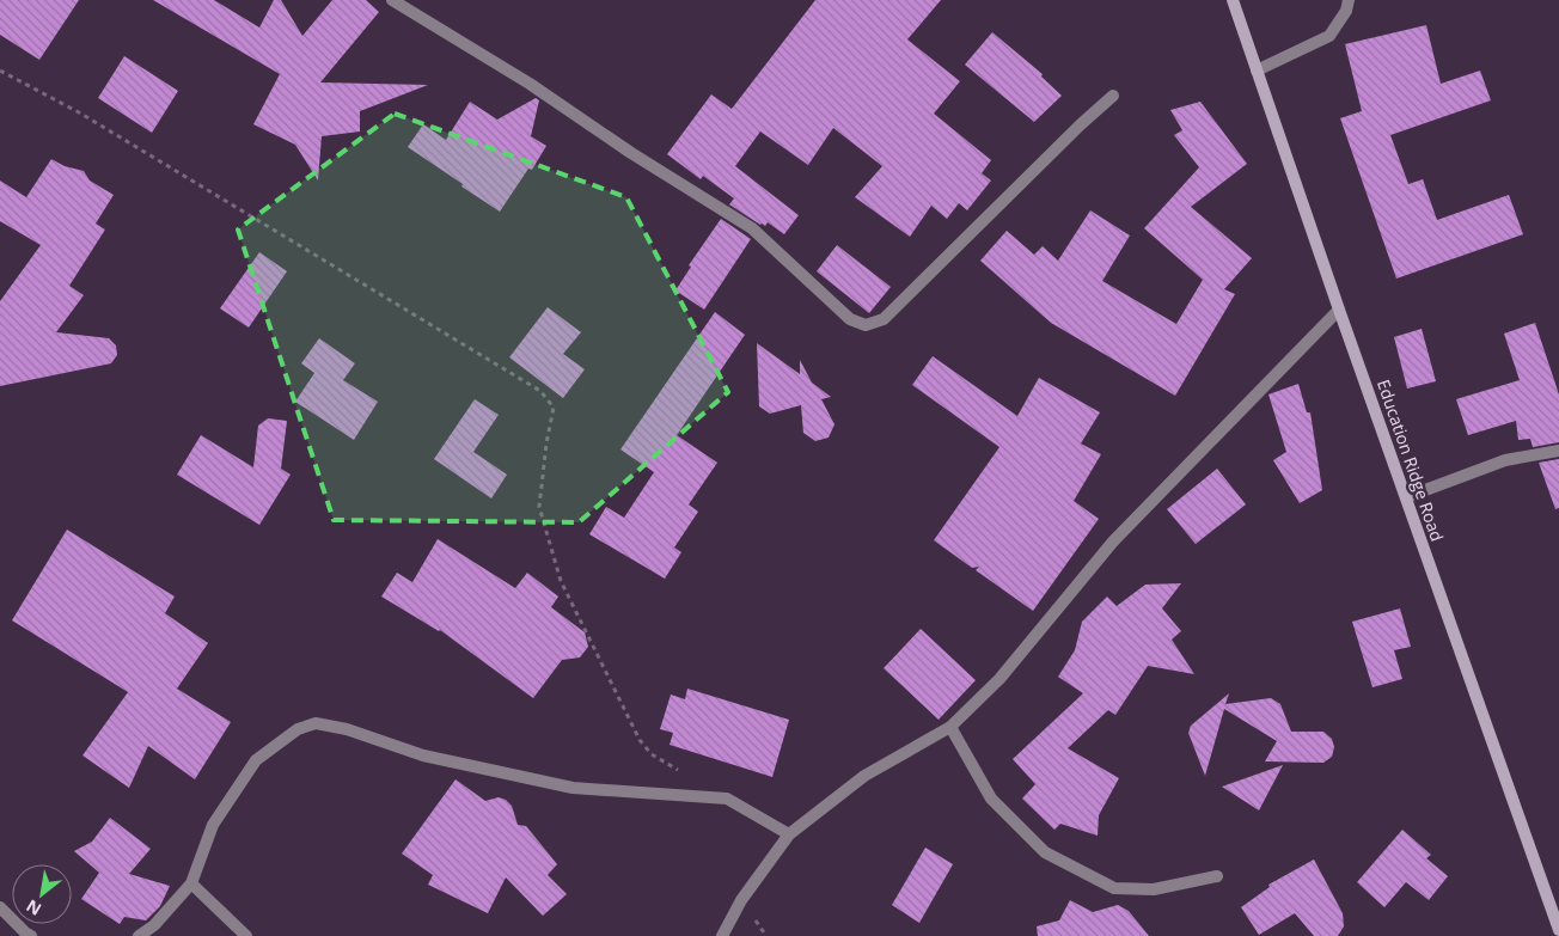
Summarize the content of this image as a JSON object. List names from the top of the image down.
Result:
{
  "streets": {
    "main road": ["Education Ridge Road"]
  },
  "north": "bottom left"
}
